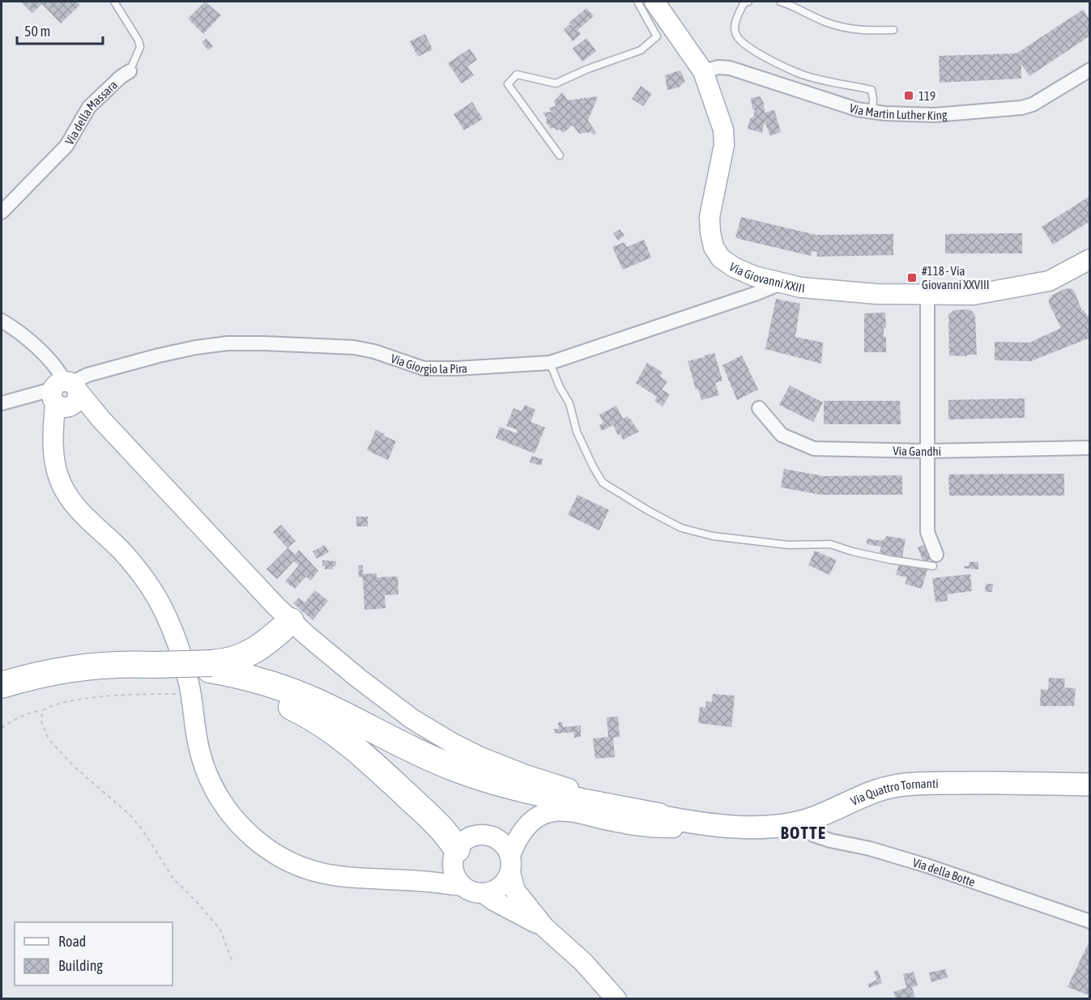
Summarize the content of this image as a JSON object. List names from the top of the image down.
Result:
{
  "streets": {
    "main road": ["Via Giovanni XXIII", "Via Quattro Tornanti"],
    "street": [
      "Via Martin Luther King",
      "Via della Massara",
      "Via Giorgio la Pira",
      "Via Gandhi",
      "Via della Botte"
    ]
  },
  "crossings": [
    ["Via Martin Luther King", "Via Giovanni XXIII"],
    ["Via Giovanni XXIII", "Via Giorgio la Pira"],
    ["Via Quattro Tornanti", "Via della Botte"]
  ],
  "districts": ["BOTTE"],
  "places": {
    "transit": ["119", "#118 - Via Giovanni XXVIII"]
  },
  "legend": ["Road", "Building"],
  "scale_bar": "50 m"
}
